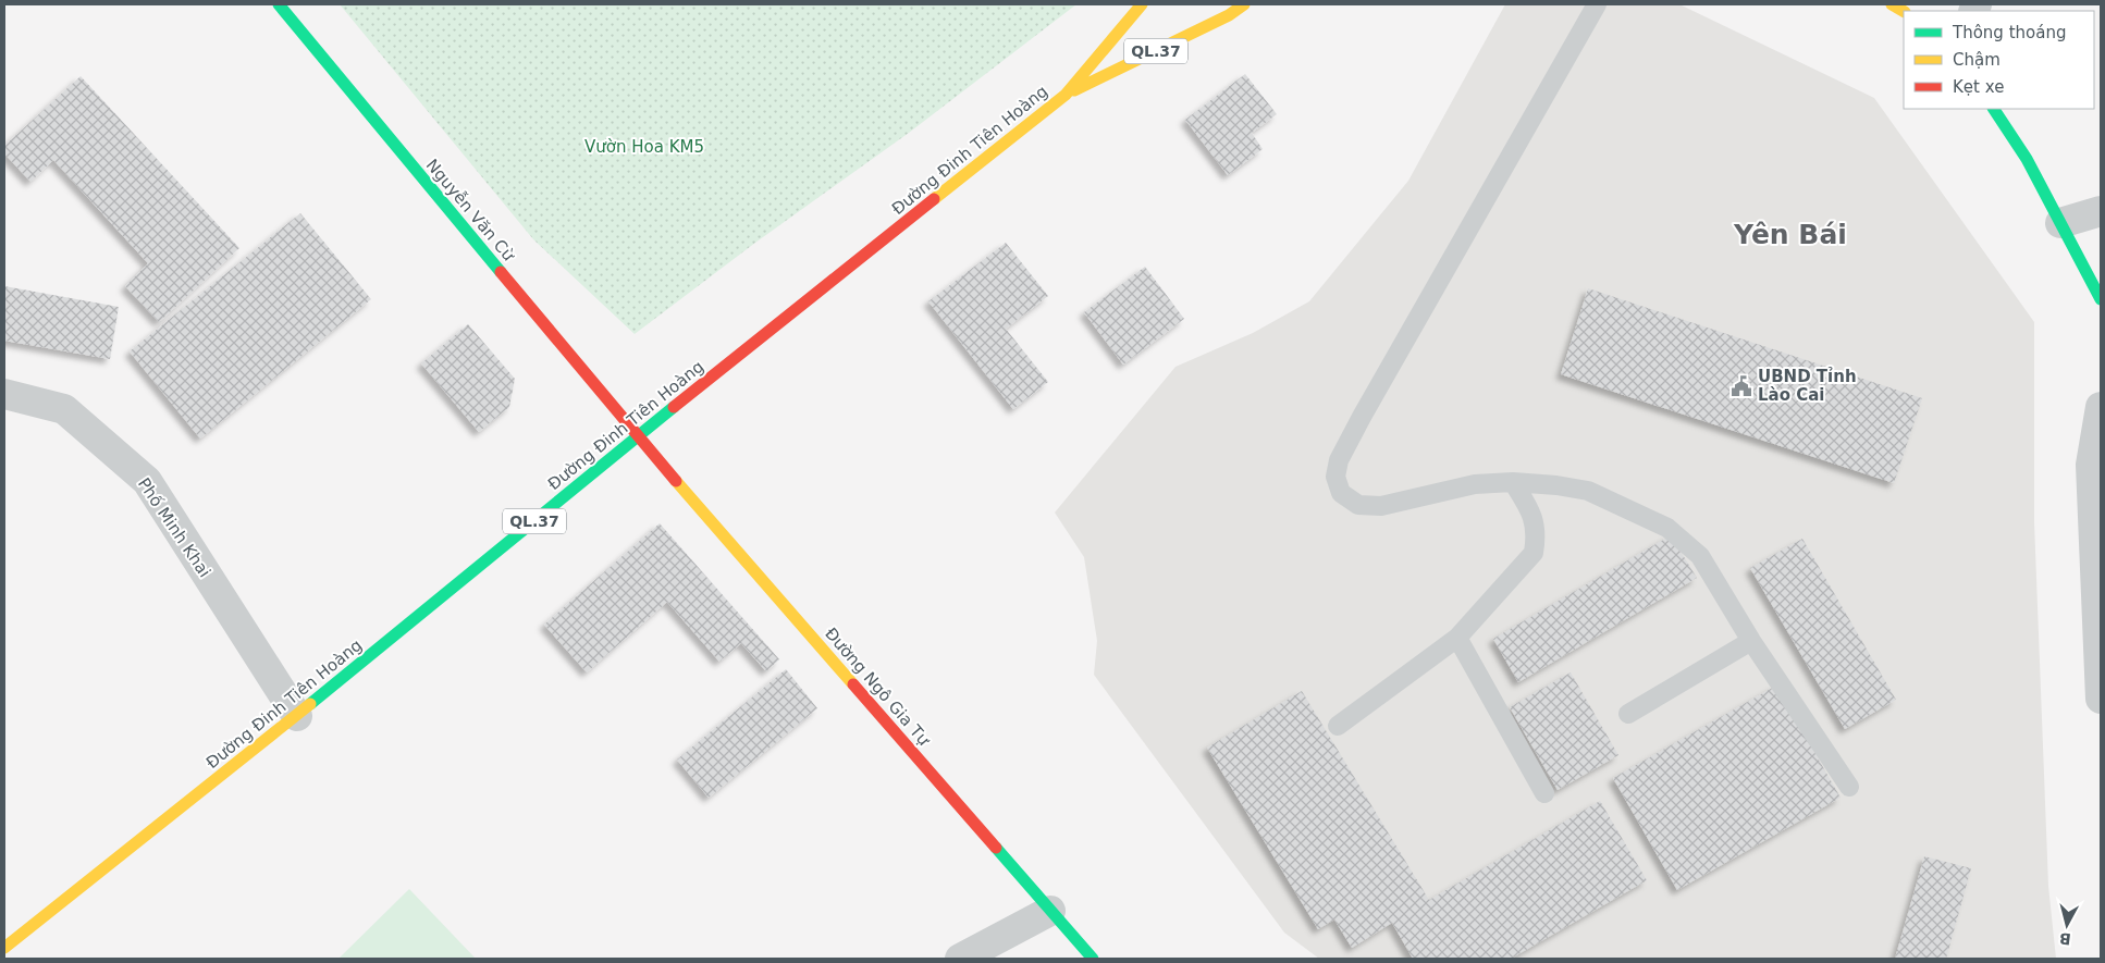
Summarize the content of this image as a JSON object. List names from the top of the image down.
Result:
{
  "streets": {
    "main road": [
      "QL.37",
      "Đường Đinh Tiên Hoàng",
      "Nguyễn Văn Cừ",
      "Đường Ngô Gia Tự"
    ],
    "street": ["Phố Minh Khai"]
  },
  "crossings": [
    ["Đường Đinh Tiên Hoàng", "Nguyễn Văn Cừ"],
    ["Đường Đinh Tiên Hoàng", "Phố Minh Khai"],
    ["Đường Đinh Tiên Hoàng", "Đường Ngô Gia Tự"],
    ["Nguyễn Văn Cừ", "Đường Ngô Gia Tự"]
  ],
  "districts": ["Yên Bái"],
  "parks": ["Vườn Hoa KM5"],
  "places": {
    "public building": ["UBND Tỉnh Lào Cai"]
  },
  "legend": ["Thông thoáng", "Chậm", "Kẹt xe"],
  "north": "bottom"
}
